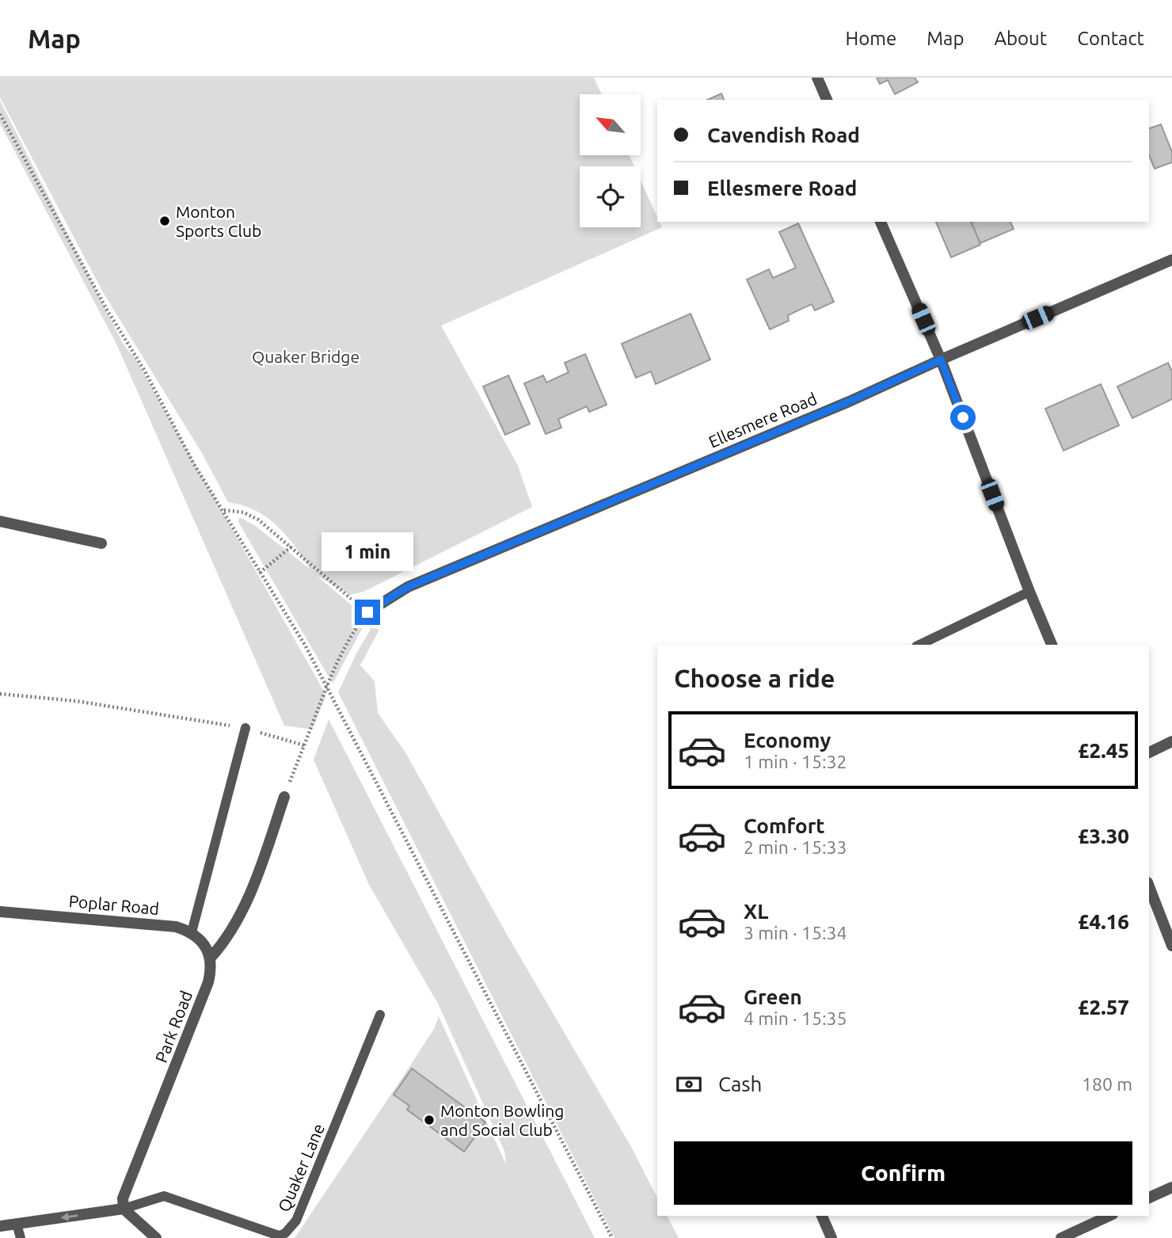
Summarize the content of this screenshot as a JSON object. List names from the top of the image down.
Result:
{
  "streets": {
    "street": ["Ellesmere Road", "Poplar Road", "Park Road"],
    "lane": ["Quaker Lane"]
  },
  "crossings": [
    ["Park Road", "Quaker Lane"]
  ],
  "parks": ["Quaker Bridge"],
  "places": ["Monton Sports Club", "Monton Bowling and Social Club"],
  "north": "top left",
  "page": {
    "header": "Map",
    "nav": [
      "Home",
      "Map",
      "About",
      "Contact"
    ],
    "banner": ["Cavendish Road", "Ellesmere Road"],
    "bubble": "1 min",
    "heading": "Choose a ride",
    "list": [
      {
        "name": "Economy",
        "note": "1 min · 15:32",
        "value": "£2.45"
      },
      {
        "name": "Comfort",
        "note": "2 min · 15:33",
        "value": "£3.30"
      },
      {
        "name": "XL",
        "note": "3 min · 15:34",
        "value": "£4.16"
      },
      {
        "name": "Green",
        "note": "4 min · 15:35",
        "value": "£2.57"
      }
    ],
    "pay": ["Cash", "180 m"],
    "buttons": "Confirm"
  }
}
